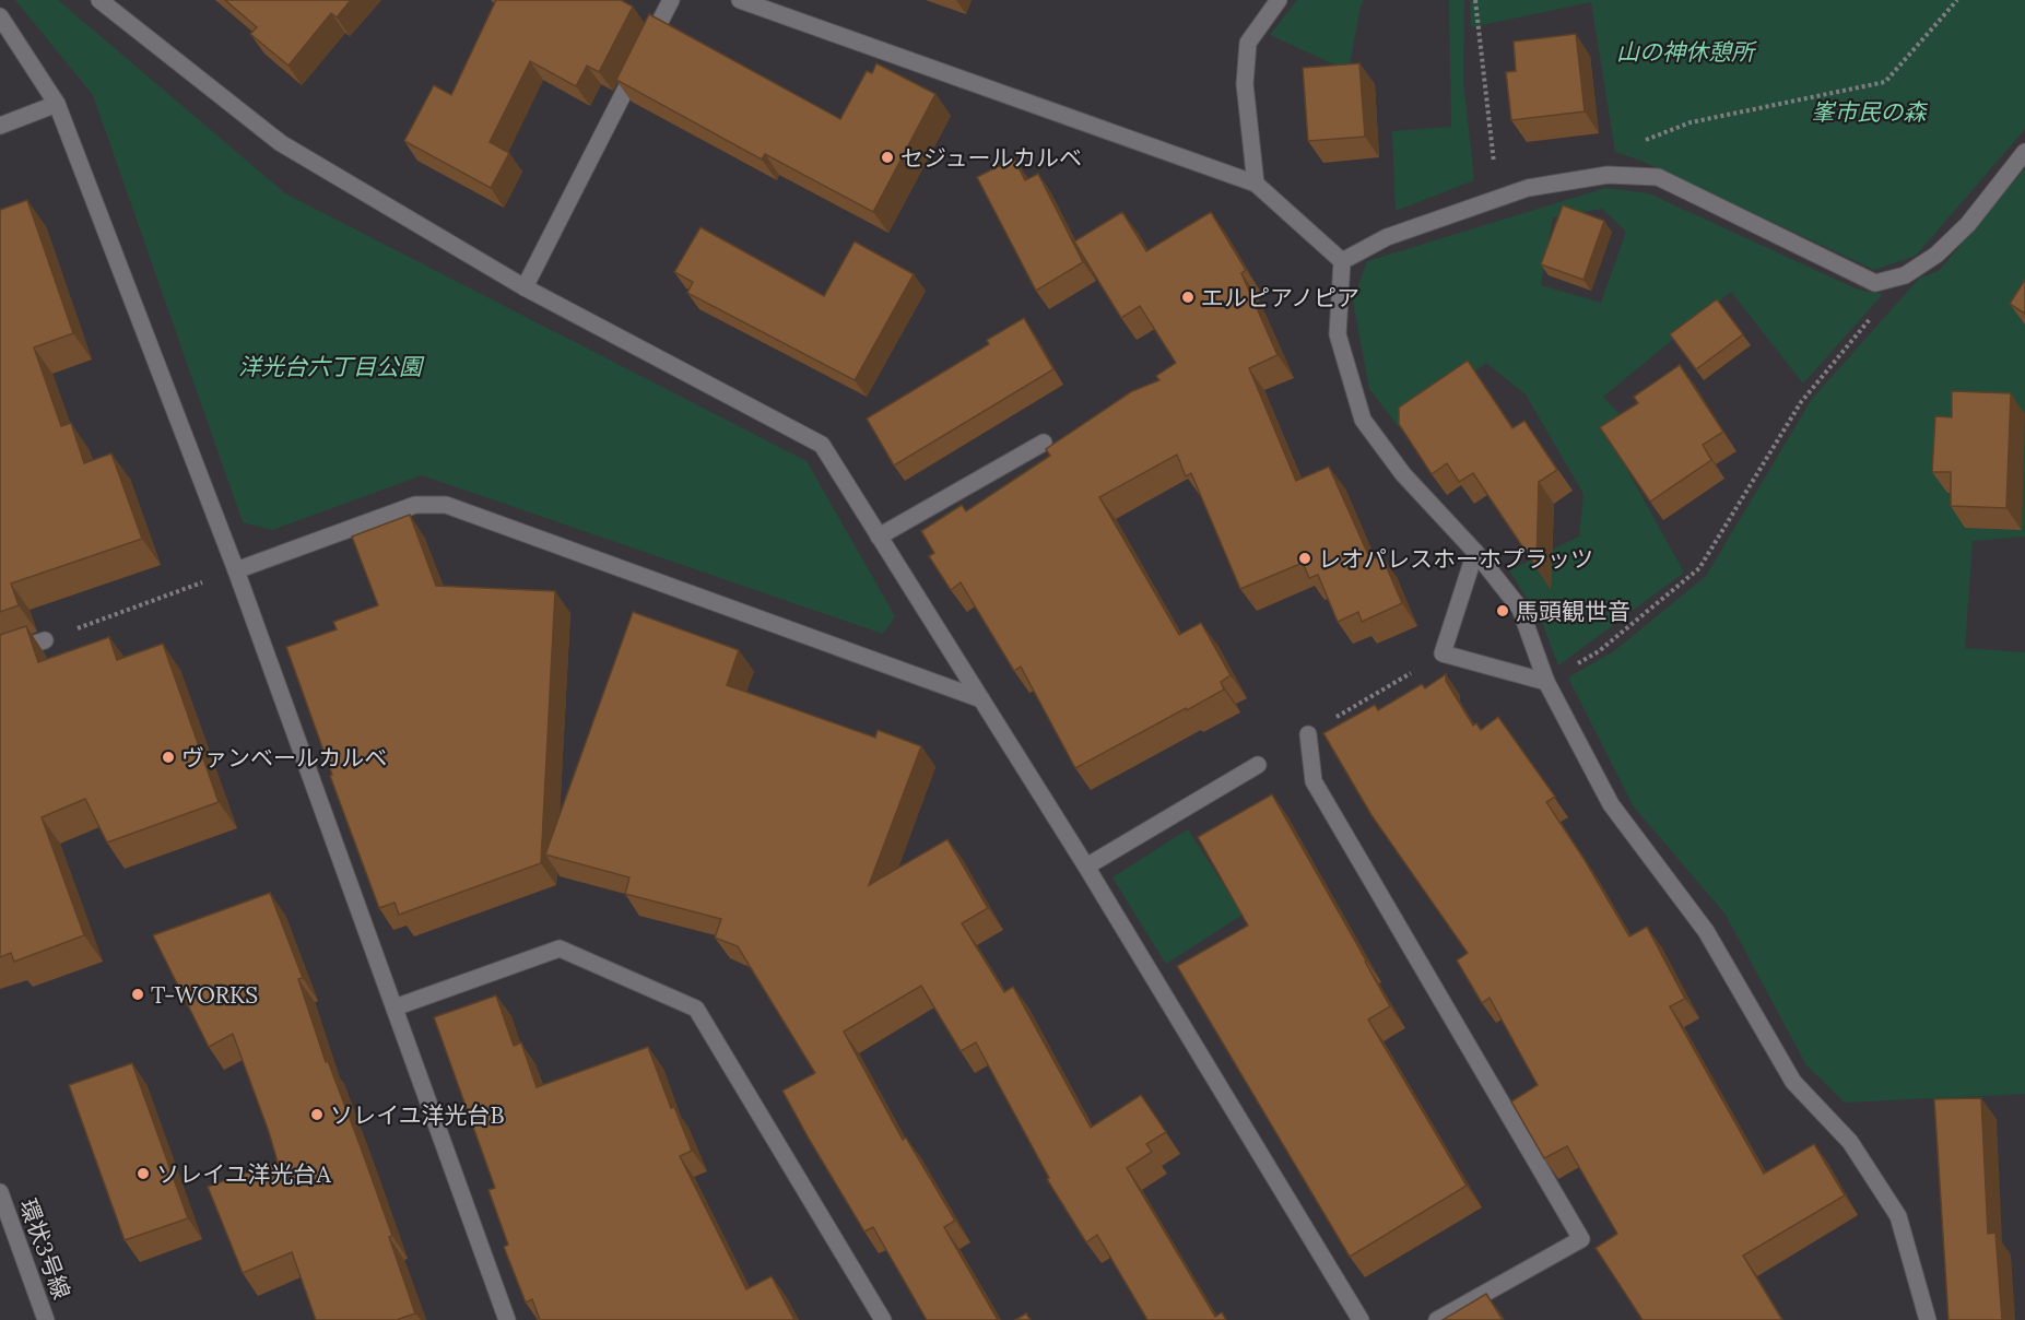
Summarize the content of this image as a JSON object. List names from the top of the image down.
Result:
{
  "streets": {
    "street": ["環状3号線"]
  },
  "parks": ["山の神休憩所", "峯市民の森", "洋光台六丁目公園"],
  "places": [
    "セジュールカルベ",
    "エルピアノピア",
    "レオパレスホーホプラッツ",
    "馬頭観世音",
    "ヴァンベールカルベ",
    "T-WORKS",
    "ソレイユ洋光台B",
    "ソレイユ洋光台A"
  ]
}
